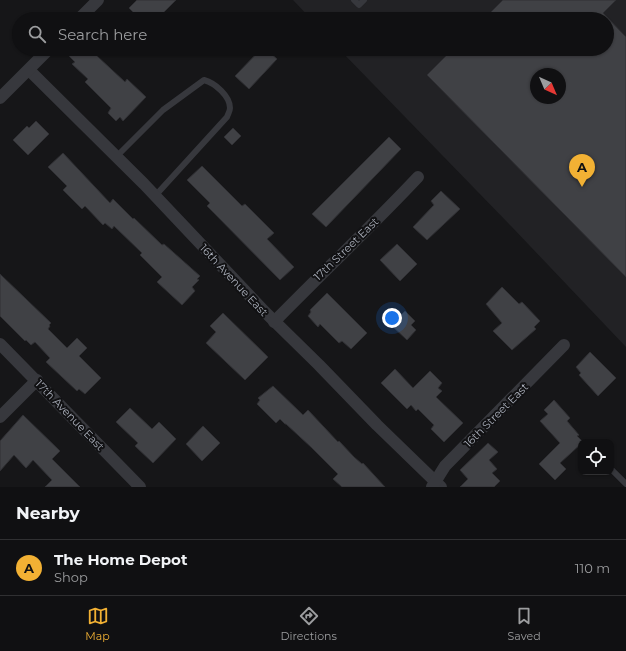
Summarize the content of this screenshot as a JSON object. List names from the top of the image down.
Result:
{
  "streets": {
    "street": [
      "17th Street East",
      "16th Avenue East",
      "17th Avenue East",
      "16th Street East"
    ]
  },
  "crossings": [
    ["17th Street East", "16th Avenue East"],
    ["16th Avenue East", "16th Street East"]
  ],
  "north": "bottom right",
  "page": {
    "search": "Search here",
    "pins": "A",
    "heading": "Nearby",
    "list": [
      {
        "mark": "A",
        "name": "The Home Depot",
        "note": "Shop",
        "value": "110 m"
      }
    ],
    "nav": ["Map", "Directions", "Saved"]
  }
}
